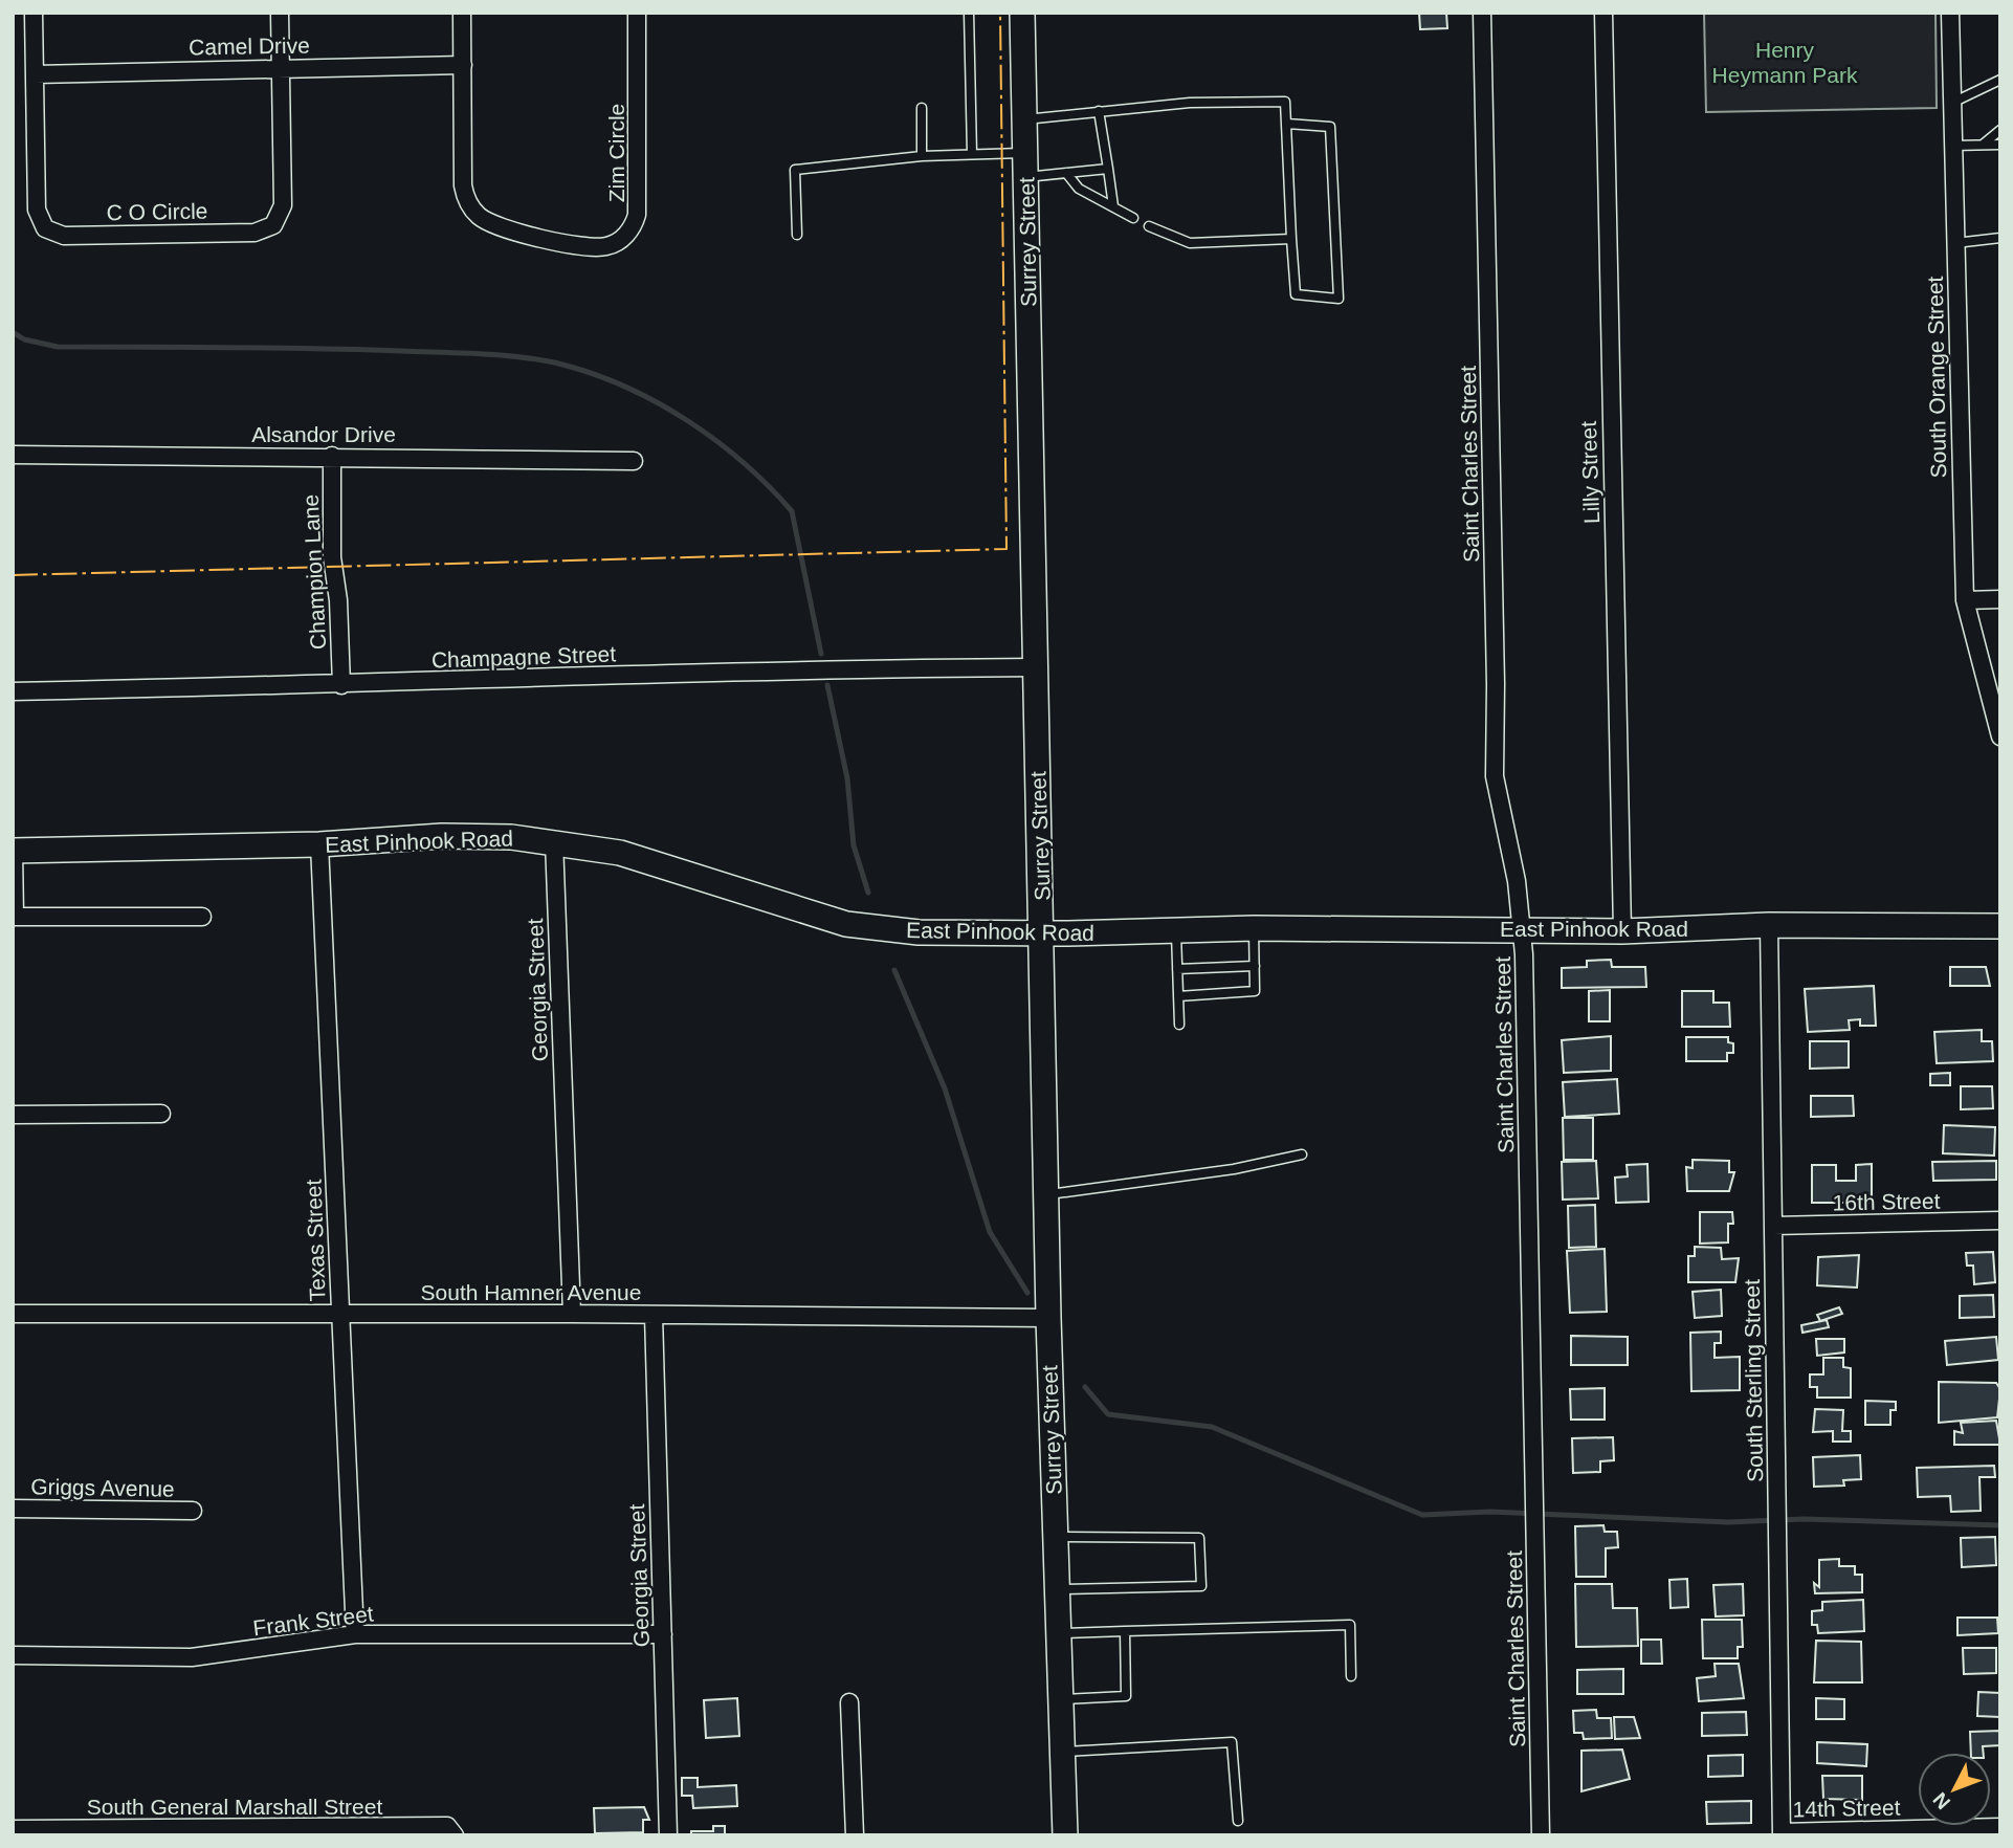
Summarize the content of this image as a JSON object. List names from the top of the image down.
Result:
{
  "streets": {
    "main road": ["Surrey Street", "East Pinhook Road"],
    "street": [
      "Camel Drive",
      "Zim Circle",
      "C O Circle",
      "South Orange Street",
      "Alsandor Drive",
      "Saint Charles Street",
      "Lilly Street",
      "Champion Lane",
      "Champagne Street",
      "Georgia Street",
      "16th Street",
      "Texas Street",
      "South Hamner Avenue",
      "South Sterling Street",
      "Griggs Avenue",
      "Frank Street",
      "South General Marshall Street",
      "14th Street"
    ]
  },
  "crossings": [
    ["Camel Drive", "Zim Circle"],
    ["Camel Drive", "C O Circle"],
    ["Surrey Street", "Champagne Street"],
    ["Surrey Street", "East Pinhook Road"],
    ["Surrey Street", "South Hamner Avenue"],
    ["Alsandor Drive", "Champion Lane"],
    ["Saint Charles Street", "East Pinhook Road"],
    ["Lilly Street", "East Pinhook Road"],
    ["Champion Lane", "Champagne Street"],
    ["East Pinhook Road", "Georgia Street"],
    ["East Pinhook Road", "Texas Street"],
    ["East Pinhook Road", "South Sterling Street"],
    ["Georgia Street", "South Hamner Avenue"],
    ["Georgia Street", "Frank Street"],
    ["16th Street", "South Sterling Street"],
    ["Texas Street", "South Hamner Avenue"],
    ["Texas Street", "Frank Street"],
    ["South Sterling Street", "14th Street"]
  ],
  "parks": ["Henry Heymann Park"],
  "north": "bottom left"
}
